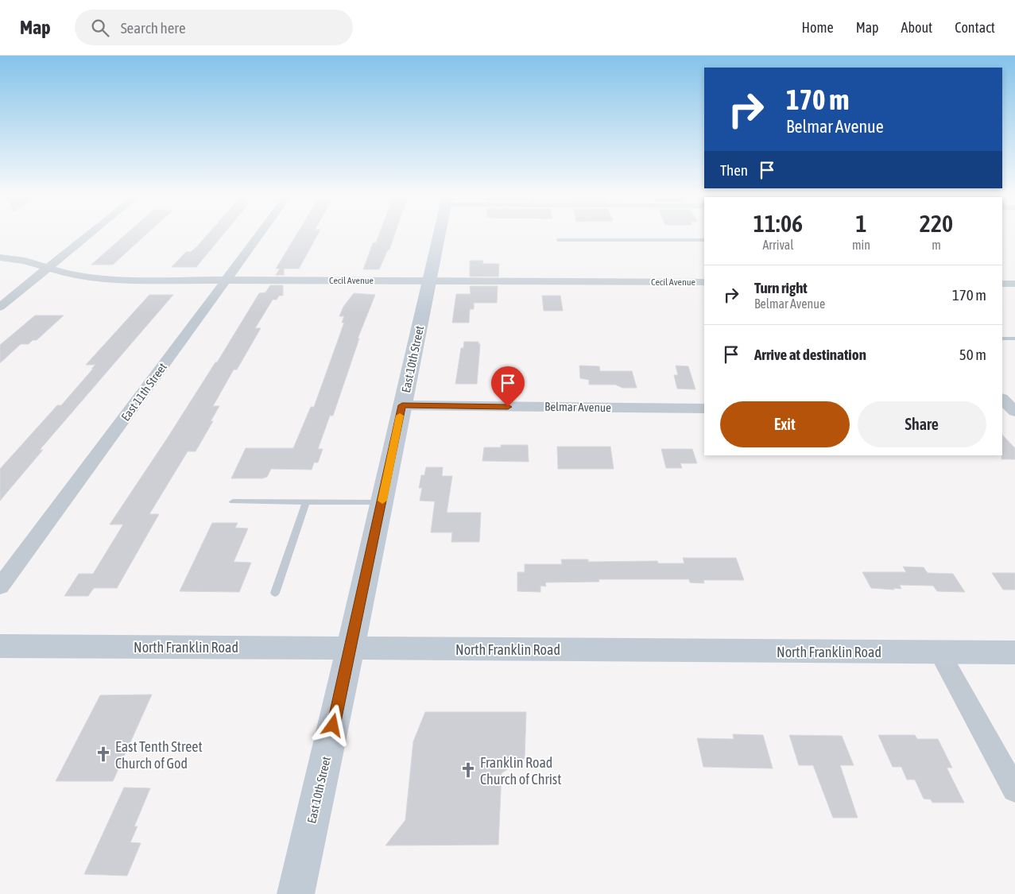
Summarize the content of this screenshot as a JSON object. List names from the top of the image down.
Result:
{
  "streets": {
    "main road": ["East 10th Street", "North Franklin Road"],
    "street": ["Cecil Avenue", "East 11th Street", "Belmar Avenue"]
  },
  "crossings": [
    ["Cecil Avenue", "East 10th Street"],
    ["Cecil Avenue", "East 11th Street"],
    ["East 10th Street", "Belmar Avenue"],
    ["East 10th Street", "North Franklin Road"]
  ],
  "places": {
    "church": ["East Tenth Street Church of God", "Franklin Road Church of Christ"]
  },
  "page": {
    "header": "Map",
    "search": "Search here",
    "nav": [
      "Home",
      "Map",
      "About",
      "Contact"
    ],
    "turn": ["170 m", "Belmar Avenue"],
    "then": "Then",
    "eta": [
      "11:06",
      "Arrival",
      "1",
      "min",
      "220",
      "m"
    ],
    "list": [
      {
        "name": "Turn right",
        "note": "Belmar Avenue",
        "value": "170 m"
      },
      {
        "name": "Arrive at destination",
        "value": "50 m"
      }
    ],
    "buttons": ["Exit", "Share"]
  }
}
